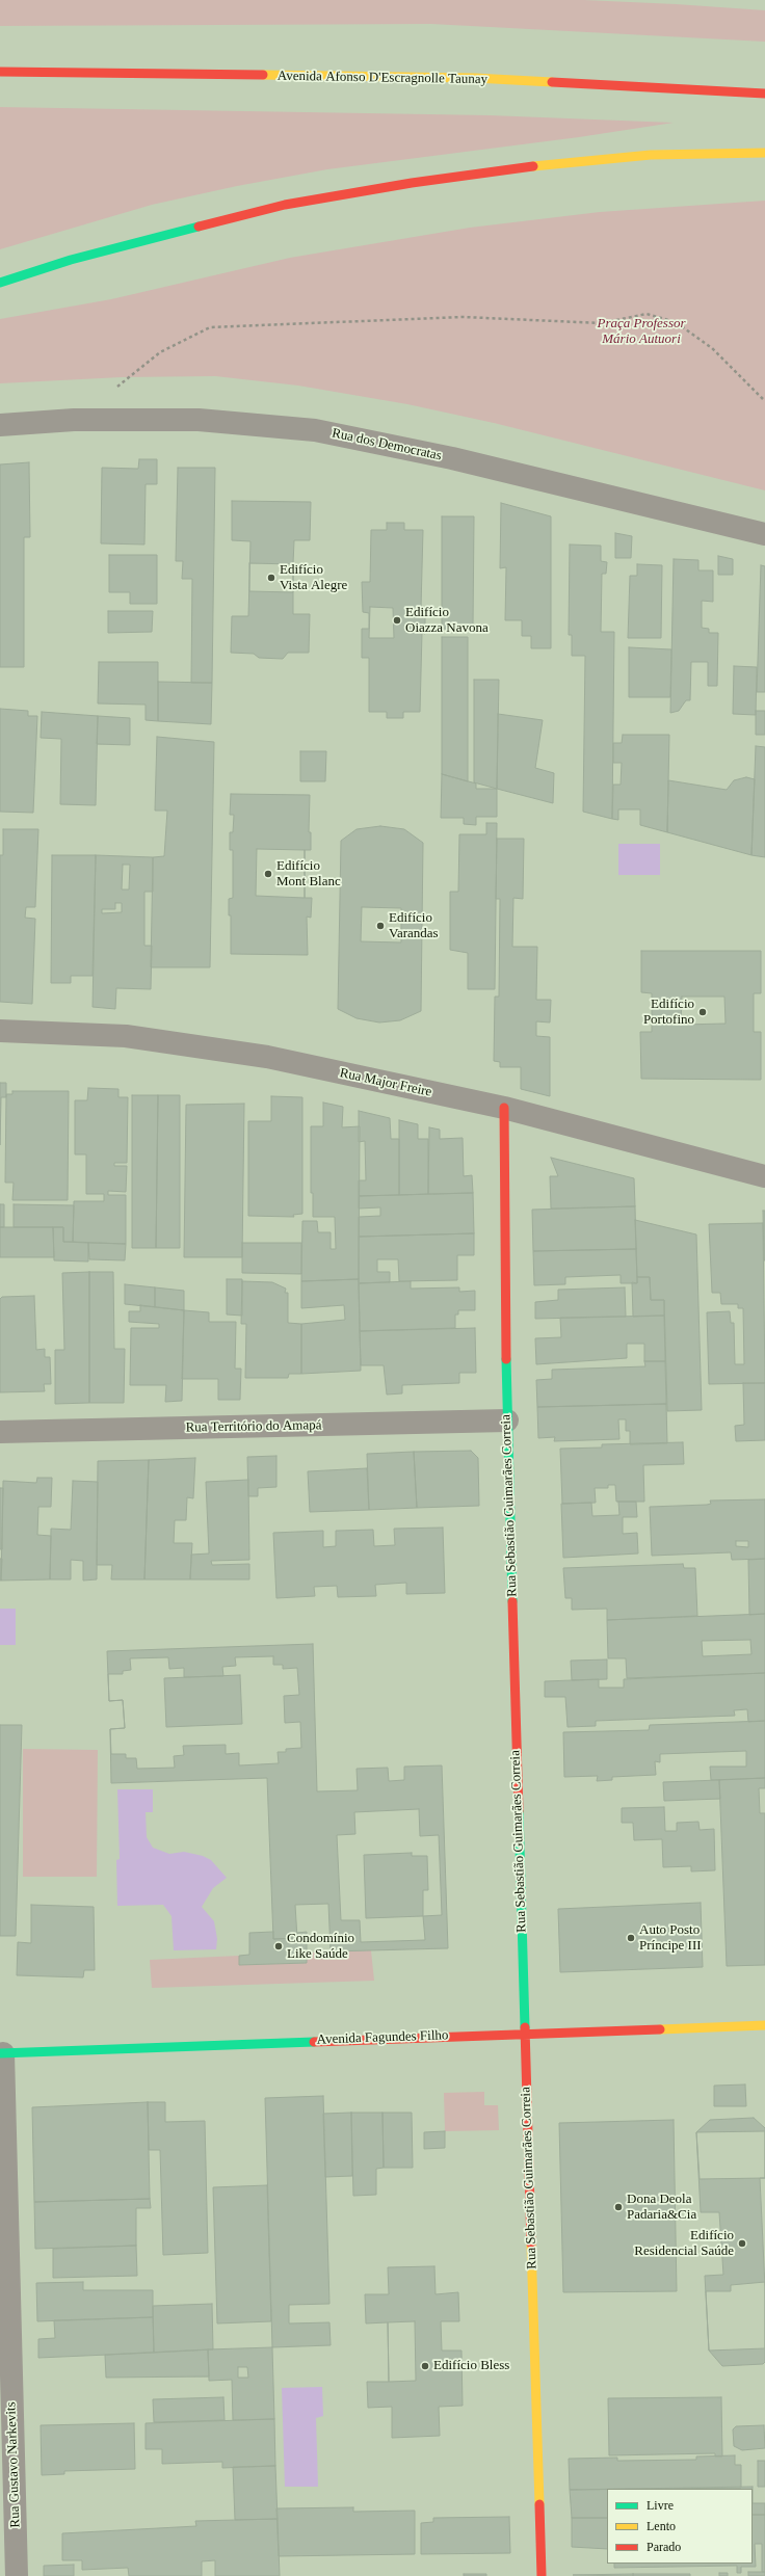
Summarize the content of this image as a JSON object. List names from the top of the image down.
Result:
{
  "streets": {
    "main road": ["Avenida Afonso D'Escragnolle Taunay", "Rua Sebastião Guimarães Correia", "Avenida Fagundes Filho"],
    "street": [
      "Rua dos Democratas",
      "Rua Major Freire",
      "Rua Território do Amapá",
      "Rua Gustavo Narkevits"
    ]
  },
  "crossings": [
    ["Rua Major Freire", "Rua Sebastião Guimarães Correia"],
    ["Rua Território do Amapá", "Rua Sebastião Guimarães Correia"],
    ["Rua Sebastião Guimarães Correia", "Avenida Fagundes Filho"],
    ["Avenida Fagundes Filho", "Rua Gustavo Narkevits"]
  ],
  "parks": ["Praça Professor Mário Autuori"],
  "places": [
    "Edifício Vista Alegre",
    "Edifício Oiazza Navona",
    "Edifício Mont Blanc",
    "Edifício Varandas",
    "Edifício Portofino",
    "Auto Posto Príncipe III",
    "Condomínio Like Saúde",
    "Dona Deola Padaria&Cia",
    "Edifício Residencial Saúde",
    "Edifício Bless"
  ],
  "legend": ["Livre", "Lento", "Parado"]
}
